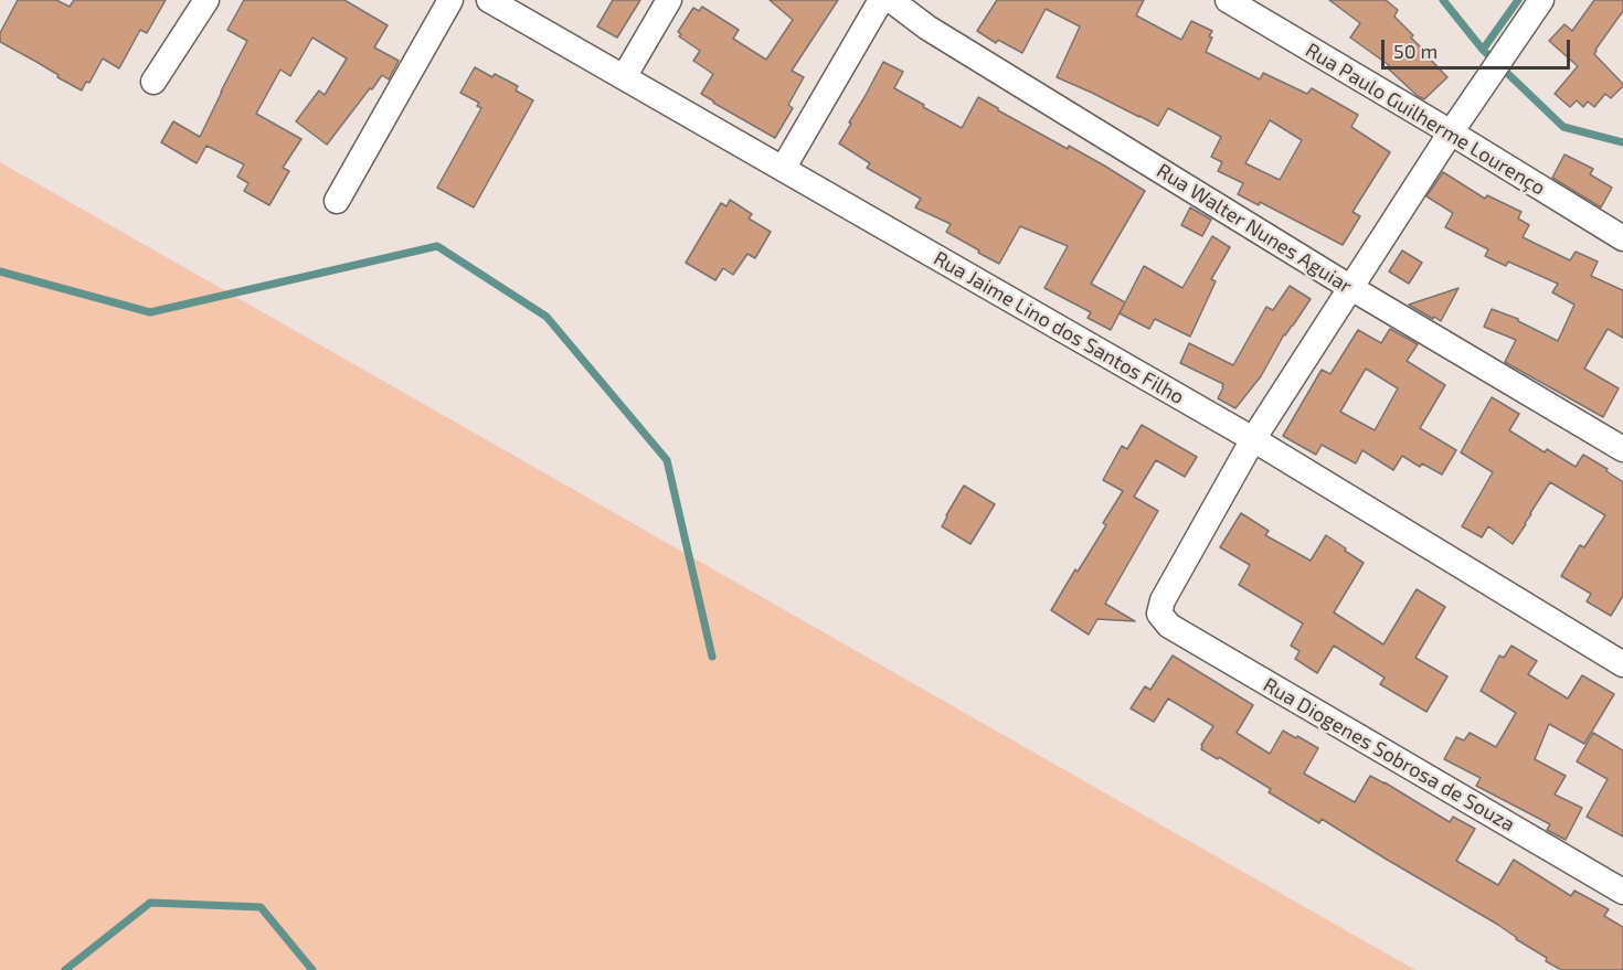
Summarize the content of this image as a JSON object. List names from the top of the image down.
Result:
{
  "streets": {
    "street": [
      "Rua Paulo Guilherme Lourenço",
      "Rua Walter Nunes Aguiar",
      "Rua Jaime Lino dos Santos Filho",
      "Rua Diogenes Sobrosa de Souza"
    ]
  },
  "crossings": [
    ["Rua Jaime Lino dos Santos Filho", "Rua Diogenes Sobrosa de Souza"]
  ],
  "scale_bar": "50 m"
}
